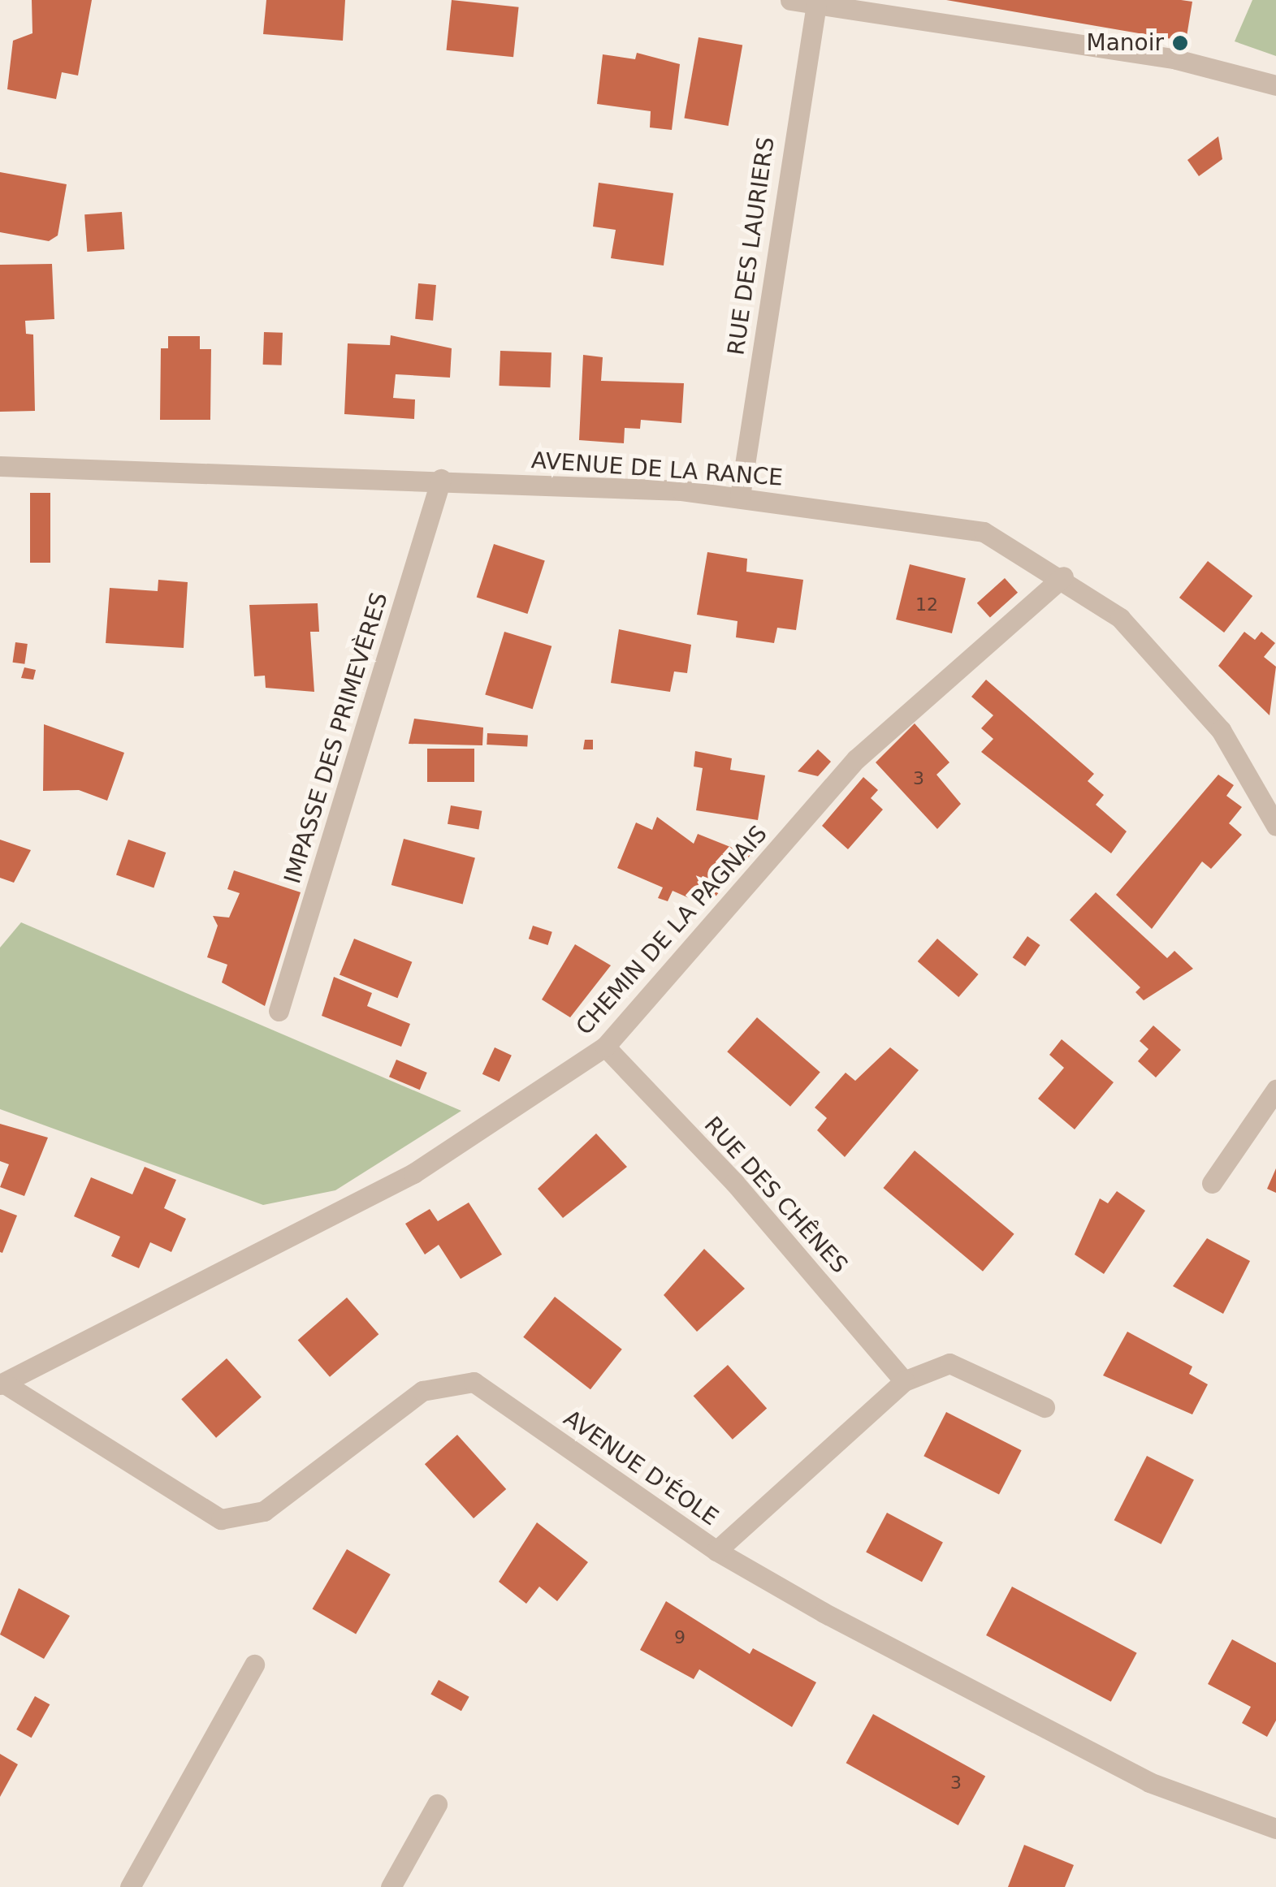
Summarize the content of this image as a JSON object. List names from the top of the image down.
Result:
{
  "streets": {
    "street": [
      "RUE DES LAURIERS",
      "AVENUE DE LA RANCE",
      "IMPASSE DES PRIMEVÈRES",
      "CHEMIN DE LA PAGNAIS",
      "RUE DES CHÊNES",
      "AVENUE D'ÉOLE"
    ]
  },
  "crossings": [
    ["RUE DES LAURIERS", "AVENUE DE LA RANCE"],
    ["AVENUE DE LA RANCE", "IMPASSE DES PRIMEVÈRES"],
    ["AVENUE DE LA RANCE", "CHEMIN DE LA PAGNAIS"],
    ["CHEMIN DE LA PAGNAIS", "RUE DES CHÊNES"],
    ["CHEMIN DE LA PAGNAIS", "AVENUE D'ÉOLE"]
  ],
  "places": ["Manoir"],
  "house_numbers": [
    "12",
    "3",
    "9",
    "3"
  ]
}
